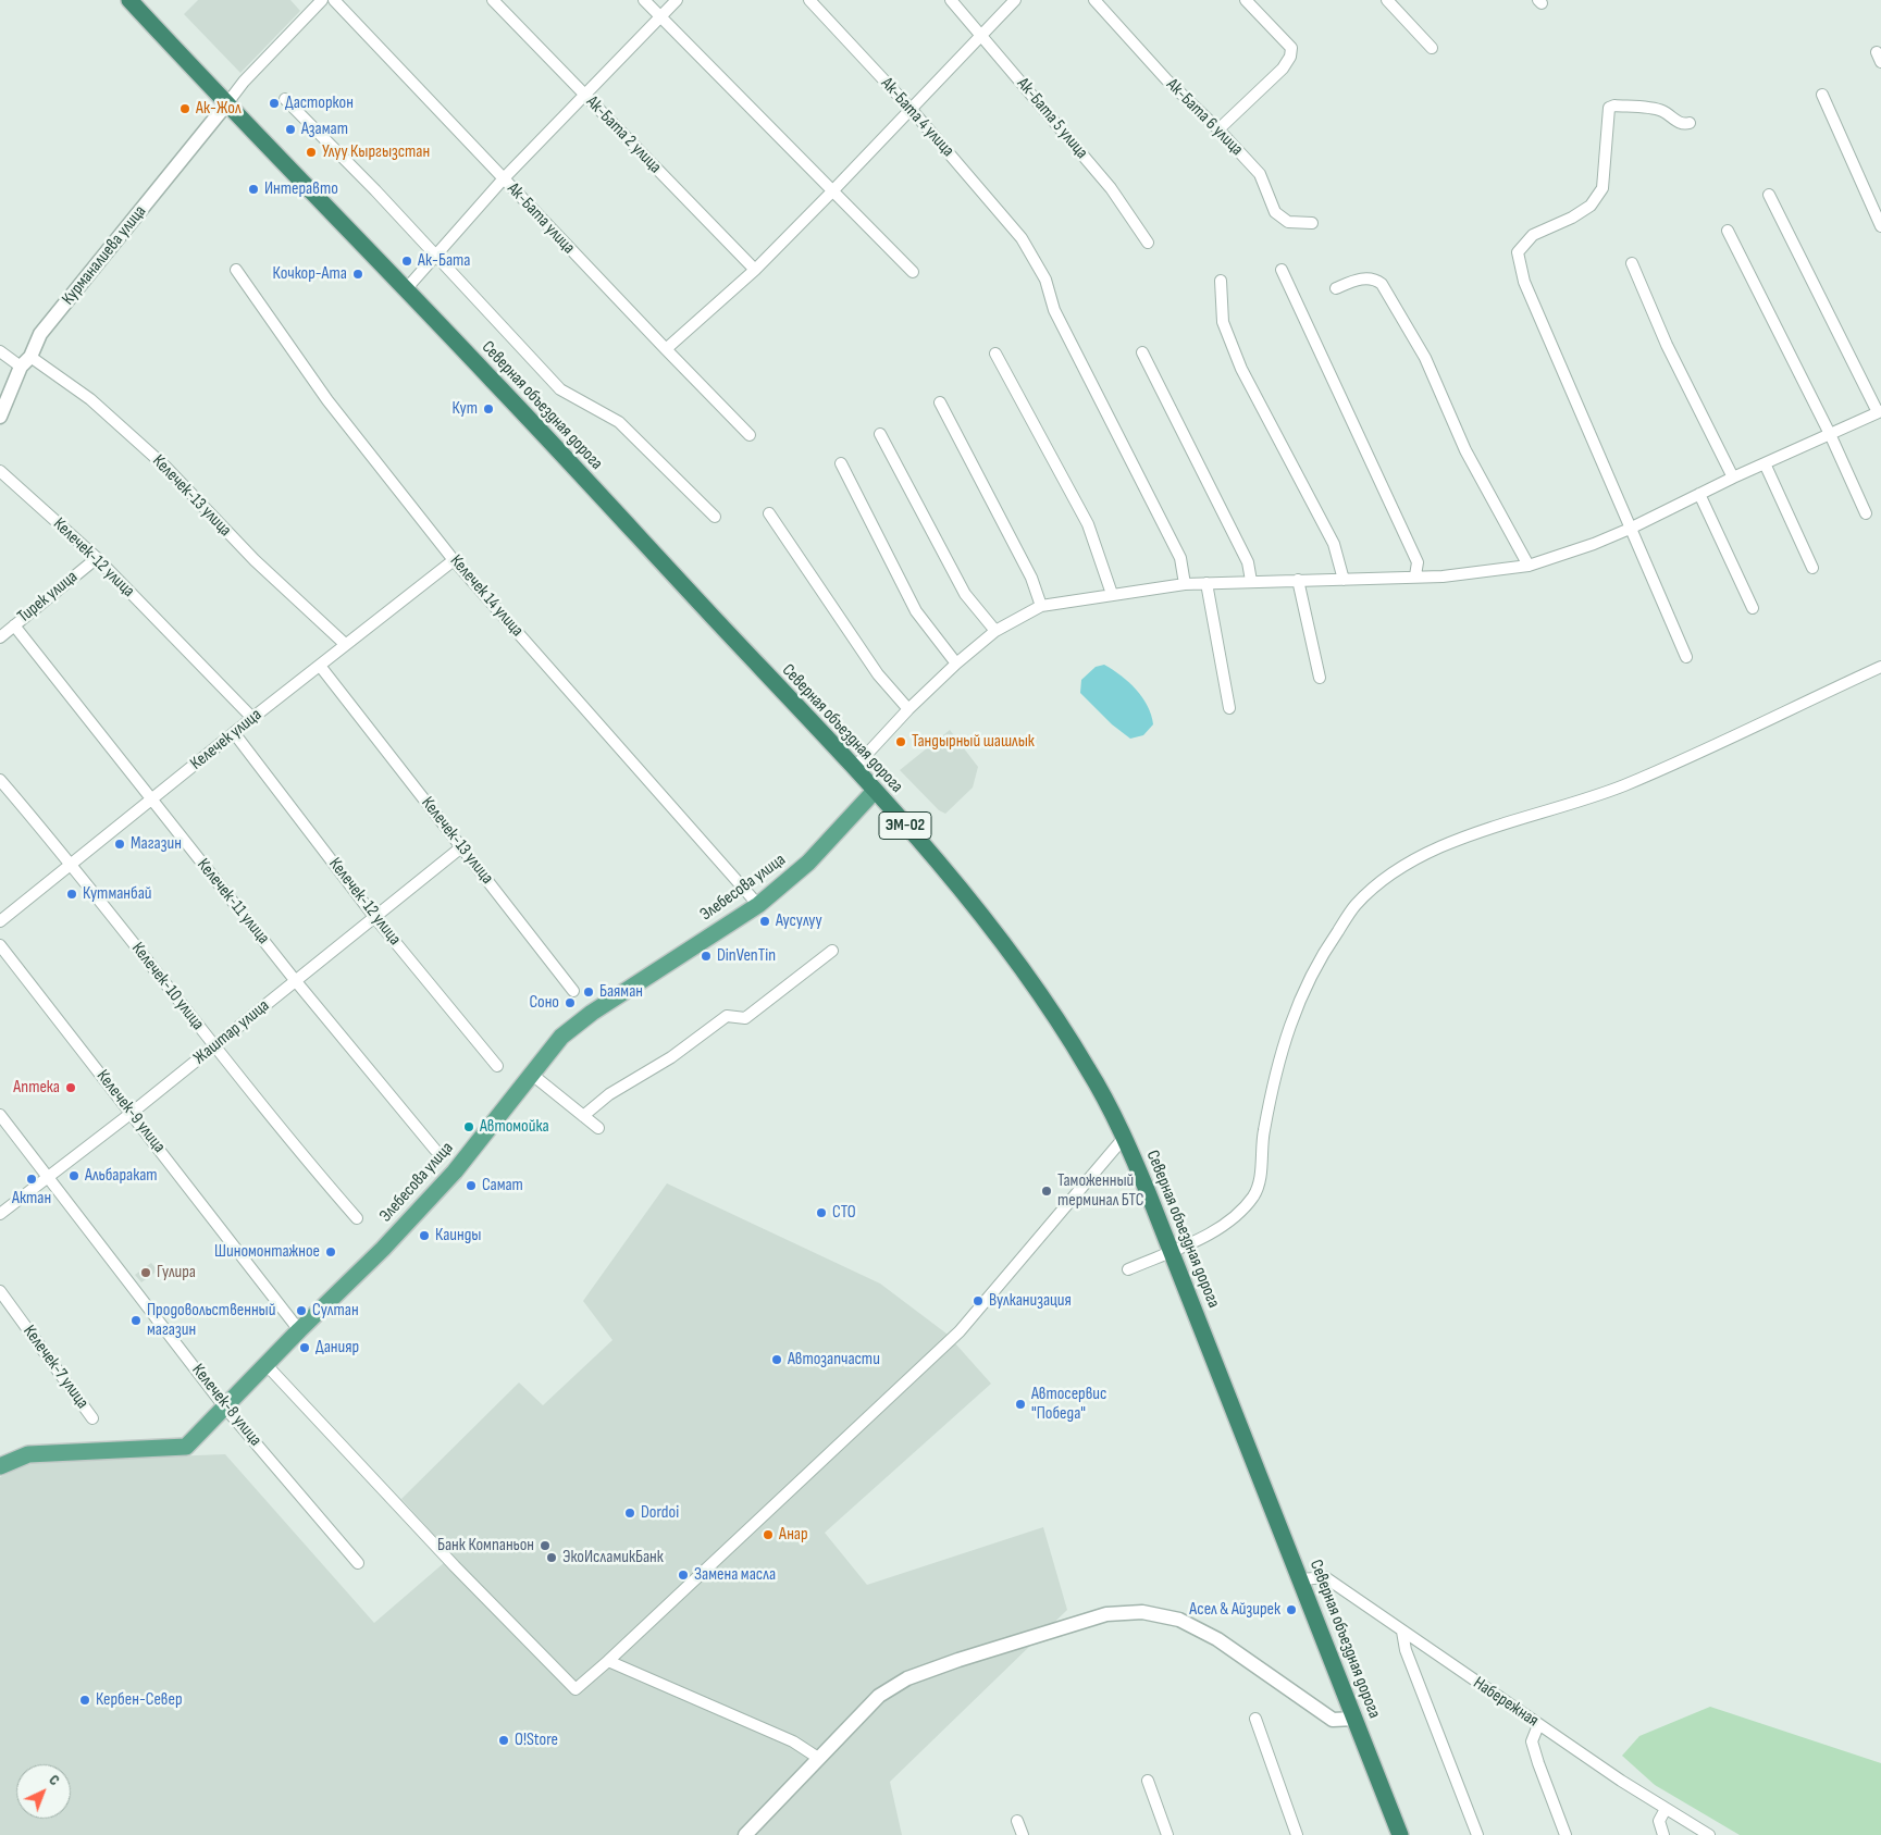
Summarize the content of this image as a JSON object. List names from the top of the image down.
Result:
{
  "streets": {
    "highway": ["Северная объездная дорога", "ЭМ-02"],
    "main road": ["Элебесова улица"],
    "street": [
      "Ак-Бата 4 улица",
      "Ак-Бата 6 улица",
      "Ак-Бата 5 улица",
      "Ак-Бата 2 улица",
      "Ак-Бата улица",
      "Курманалиева улица",
      "Келечек-13 улица",
      "Келечек-12 улица",
      "Келечек 14 улица",
      "Тирек улица",
      "Келечек улица",
      "Келечек-11 улица",
      "Келечек-10 улица",
      "Жаштар улица",
      "Келечек-9 улица",
      "Келечек-7 улица",
      "Келечек-8 улица",
      "Набережная"
    ]
  },
  "crossings": [
    ["Курманалиева улица", "Северная объездная дорога"],
    ["Курманалиева улица", "Келечек-13 улица"],
    ["Северная объездная дорога", "Элебесова улица"],
    ["Северная объездная дорога", "Набережная"],
    ["Келечек-13 улица", "Келечек улица"],
    ["Келечек-13 улица", "Жаштар улица"],
    ["Келечек-12 улица", "Тирек улица"],
    ["Келечек-12 улица", "Келечек улица"],
    ["Келечек-12 улица", "Жаштар улица"],
    ["Келечек 14 улица", "Келечек улица"],
    ["Келечек 14 улица", "Элебесова улица"],
    ["Тирек улица", "Келечек-11 улица"],
    ["Келечек улица", "Келечек-11 улица"],
    ["Келечек улица", "Келечек-10 улица"],
    ["Элебесова улица", "Келечек-9 улица"],
    ["Элебесова улица", "Келечек-8 улица"],
    ["Келечек-11 улица", "Жаштар улица"],
    ["Келечек-10 улица", "Жаштар улица"],
    ["Жаштар улица", "Келечек-9 улица"],
    ["Жаштар улица", "Келечек-8 улица"]
  ],
  "places": [
    "Дасторкон",
    "Ак-Жол",
    "Азамат",
    "Улуу Кыргызстан",
    "Интеравто",
    "Ак-Бата",
    "Кочкор-Ата",
    "Кут",
    "Тандырный шашлык",
    "Магазин",
    "Кутманбай",
    "Аусулуу",
    "DinVenTin",
    "Баяман",
    "Соно",
    "Аптека",
    "Автомойка",
    "Альбаракат",
    "Актан",
    "Самат",
    "Таможенный терминал БТС",
    "СТО",
    "Каинды",
    "Шиномонтажное",
    "Гулира",
    "Вулканизация",
    "Султан",
    "Продовольственный магазин",
    "Данияр",
    "Автозапчасти",
    "Автосервис \"Победа\"",
    "Dordoi",
    "Анар",
    "Банк Компаньон",
    "ЭкоИсламикБанк",
    "Замена масла",
    "Асел & Айзирек",
    "Кербен-Север",
    "O!Store"
  ],
  "north": "top right"
}
